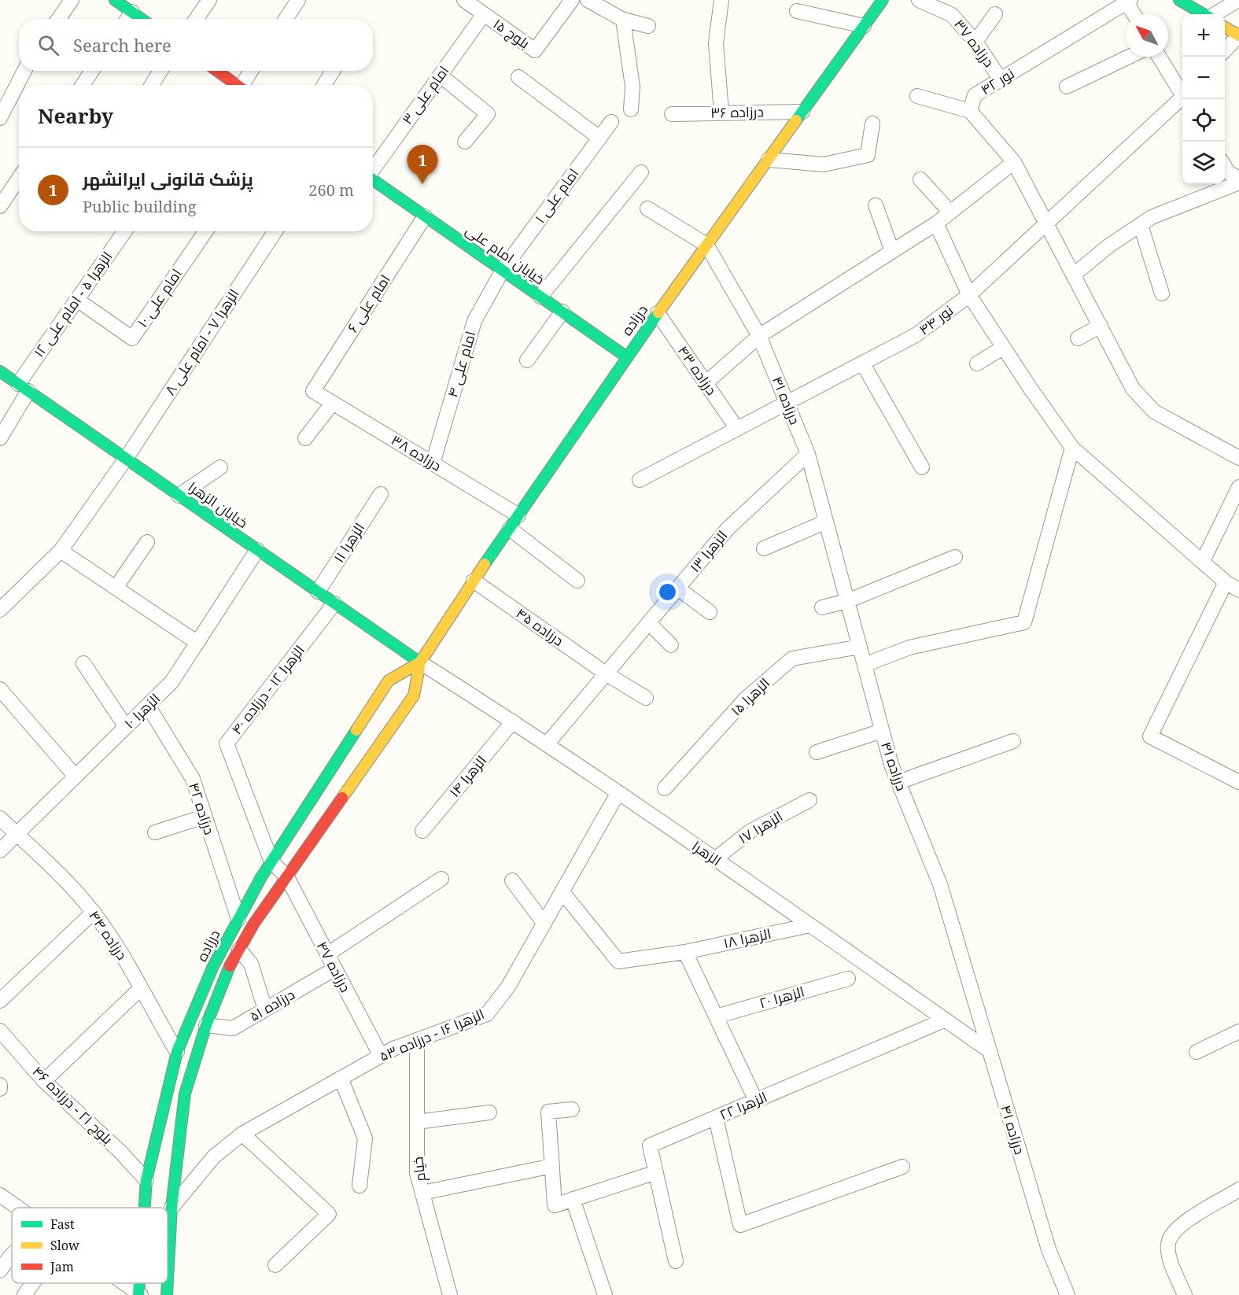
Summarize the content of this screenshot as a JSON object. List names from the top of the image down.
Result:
{
  "streets": {
    "main road": ["خیابان امام علی", "درزاده", "خیابان الزهرا"],
    "street": [
      "بلوچ ۱۵",
      "درزاده ۳۷",
      "نور ۴۲",
      "امام علی ۳",
      "درزاده ۳۶",
      "امام علی ۱",
      "امام علی ۱۰",
      "امام علی ۶",
      "الزهرا ۵ - امام علی ۱۲",
      "نور ۴۴",
      "الزهرا ۷ - امام علی ۸",
      "امام علی ۴",
      "درزاده ۴۳",
      "درزاده ۴۱",
      "درزاده ۳۸",
      "الزهرا ۱۱",
      "الزهرا ۱۳",
      "درزاده ۴۵",
      "الزهرا ۱۲ - درزاده ۴۰",
      "الزهرا ۱۵",
      "الزهرا ۱۰",
      "الزهرا ۱۴",
      "درزاده ۴۲",
      "الزهرا ۱۷",
      "الزهرا",
      "درزاده ۴۴",
      "الزهرا ۱۸",
      "درزاده ۴۷",
      "الزهرا ۲۰",
      "درزاده ۵۱",
      "الزهرا ۱۶ - درزاده ۵۳",
      "بلوچ ۲۱ - درزاده ۴۶",
      "الزهرا ۲۲",
      "خیام"
    ]
  },
  "crossings": [
    ["بلوچ ۱۵", "امام علی ۳"],
    ["درزاده ۳۷", "نور ۴۲"],
    ["نور ۴۲", "نور ۴۴"],
    ["درزاده ۳۶", "درزاده"],
    ["امام علی ۱", "خیابان امام علی"],
    ["امام علی ۱", "امام علی ۴"],
    ["خیابان امام علی", "امام علی ۶"],
    ["خیابان امام علی", "درزاده"],
    ["خیابان امام علی", "امام علی ۴"],
    ["امام علی ۱۰", "الزهرا ۵ - امام علی ۱۲"],
    ["امام علی ۶", "درزاده ۳۸"],
    ["الزهرا ۵ - امام علی ۱۲", "خیابان الزهرا"],
    ["درزاده", "درزاده ۴۳"],
    ["درزاده", "درزاده ۴۱"],
    ["درزاده", "درزاده ۳۸"],
    ["درزاده", "خیابان الزهرا"],
    ["درزاده", "درزاده ۴۵"],
    ["درزاده", "الزهرا ۱۲ - درزاده ۴۰"],
    ["درزاده", "درزاده ۴۲"],
    ["درزاده", "الزهرا"],
    ["درزاده", "درزاده ۴۴"],
    ["درزاده", "درزاده ۴۷"],
    ["درزاده", "درزاده ۵۱"],
    ["درزاده", "الزهرا ۱۶ - درزاده ۵۳"],
    ["درزاده", "بلوچ ۲۱ - درزاده ۴۶"],
    ["نور ۴۴", "درزاده ۴۳"],
    ["نور ۴۴", "درزاده ۴۱"],
    ["الزهرا ۷ - امام علی ۸", "خیابان الزهرا"],
    ["امام علی ۴", "درزاده ۳۸"],
    ["درزاده ۴۱", "الزهرا ۱۳"],
    ["درزاده ۴۱", "الزهرا ۱۵"],
    ["درزاده ۴۱", "الزهرا"],
    ["خیابان الزهرا", "الزهرا ۱۱"],
    ["خیابان الزهرا", "الزهرا ۱۲ - درزاده ۴۰"],
    ["خیابان الزهرا", "الزهرا ۱۰"],
    ["خیابان الزهرا", "الزهرا"],
    ["الزهرا ۱۳", "درزاده ۴۵"],
    ["الزهرا ۱۳", "الزهرا"],
    ["الزهرا ۱۲ - درزاده ۴۰", "درزاده ۴۷"],
    ["الزهرا ۱۰", "درزاده ۴۲"],
    ["الزهرا ۱۰", "درزاده ۴۴"],
    ["الزهرا ۱۴", "الزهرا"],
    ["الزهرا ۱۷", "الزهرا"],
    ["الزهرا", "الزهرا ۱۸"],
    ["الزهرا", "الزهرا ۱۶ - درزاده ۵۳"],
    ["الزهرا", "الزهرا ۲۲"],
    ["الزهرا ۱۸", "الزهرا ۱۶ - درزاده ۵۳"],
    ["درزاده ۴۷", "درزاده ۵۱"],
    ["درزاده ۴۷", "الزهرا ۱۶ - درزاده ۵۳"],
    ["الزهرا ۱۶ - درزاده ۵۳", "خیام"]
  ],
  "legend": ["Fast", "Slow", "Jam"],
  "north": "top left",
  "page": {
    "map_buttons": ["+", "−"],
    "search": "Search here",
    "heading": "Nearby",
    "pins": "1",
    "list": [
      {
        "mark": "1",
        "name": "پزشک قانونی ایرانشهر",
        "note": "Public building",
        "value": "260 m"
      }
    ]
  }
}
